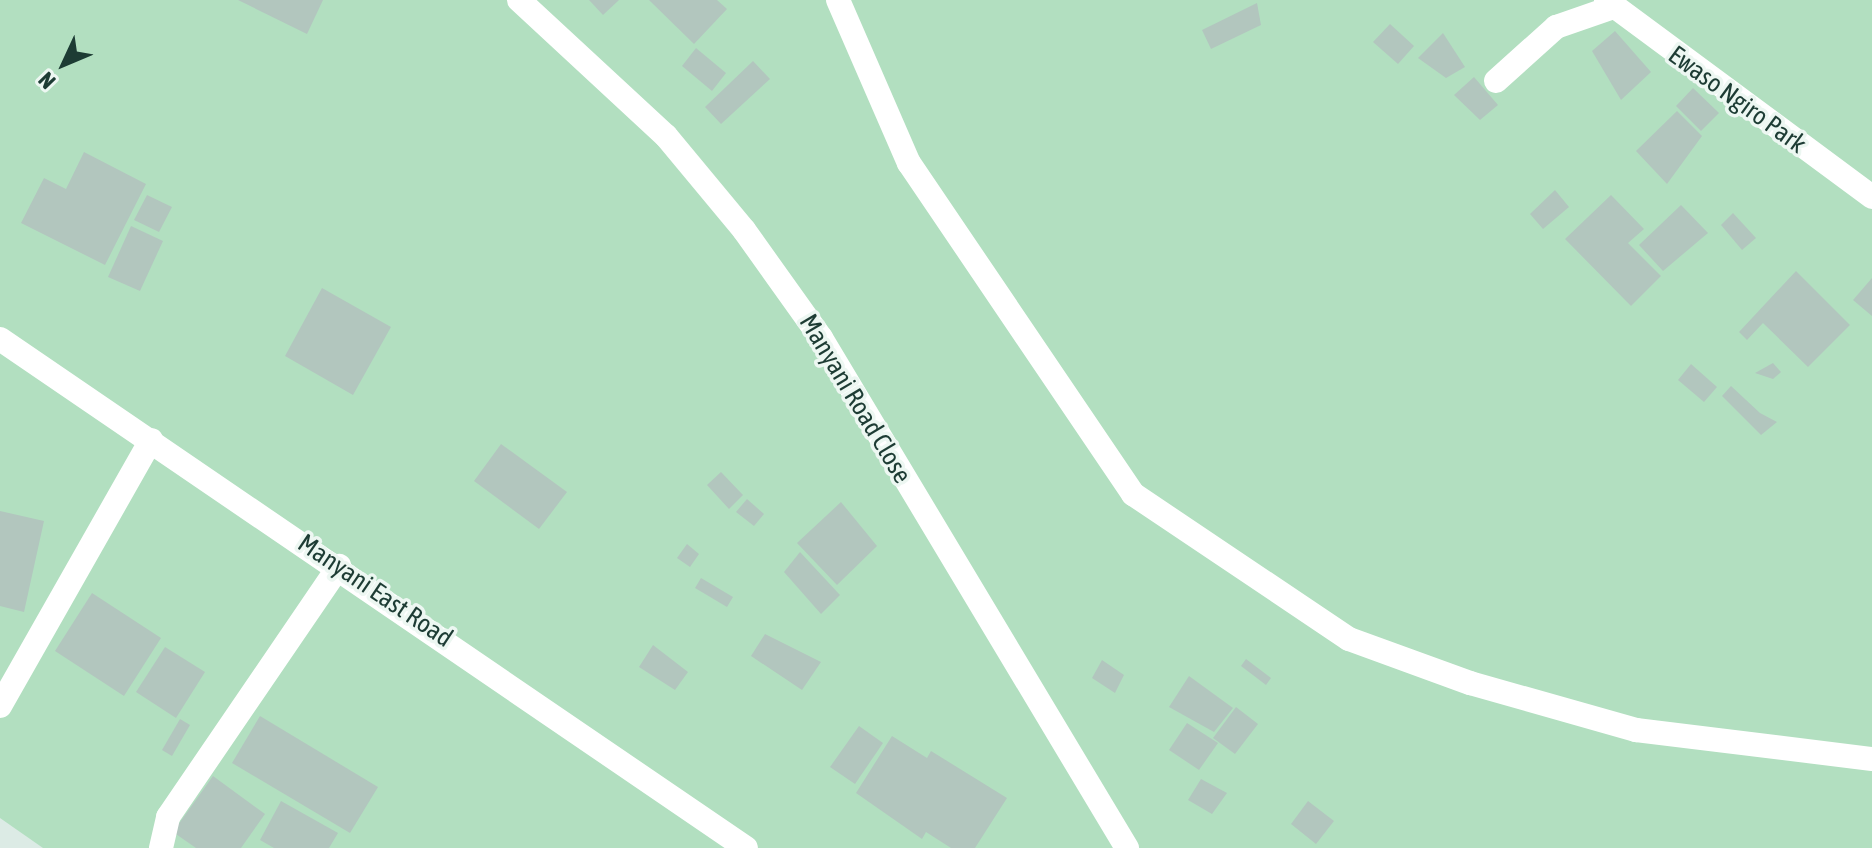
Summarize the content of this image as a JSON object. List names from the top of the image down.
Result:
{
  "streets": {
    "street": ["Ewaso Ngiro Park", "Manyani Road Close", "Manyani East Road"]
  },
  "north": "bottom left"
}
